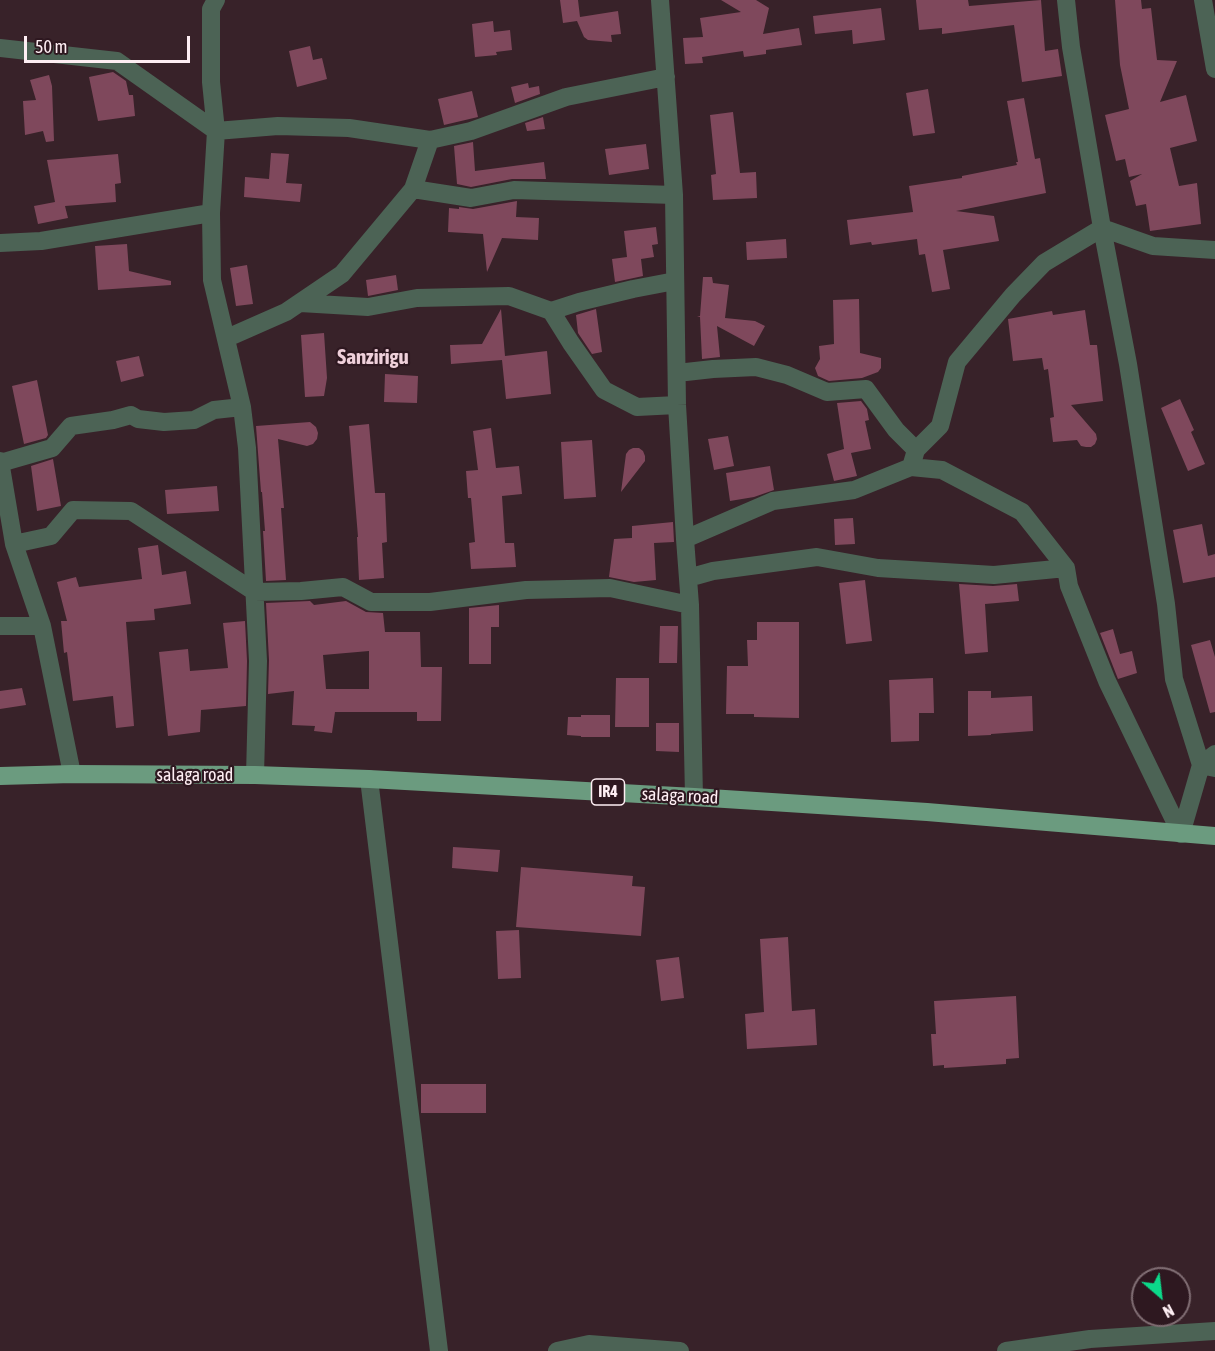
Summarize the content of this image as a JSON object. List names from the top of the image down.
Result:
{
  "streets": {
    "main road": ["salaga road", "IR4"]
  },
  "districts": ["Sanzirigu"],
  "scale_bar": "50 m",
  "north": "bottom right"
}
